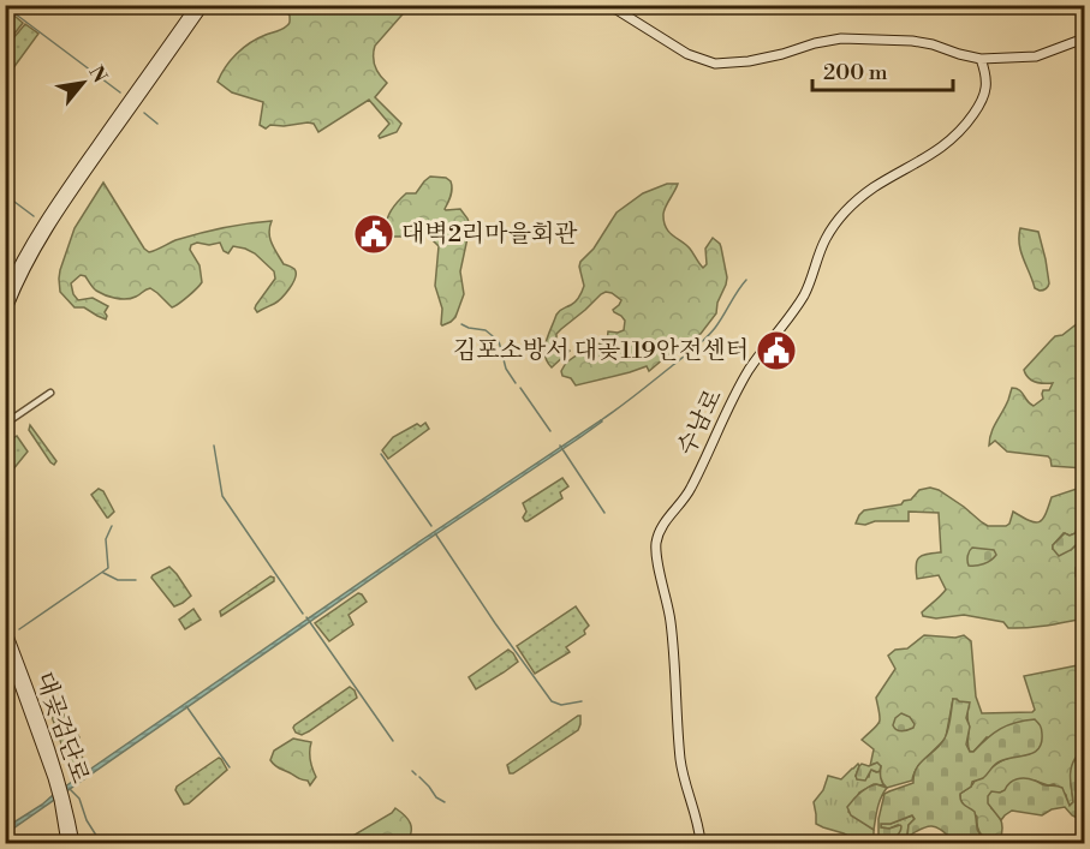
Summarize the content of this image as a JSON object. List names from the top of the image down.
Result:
{
  "streets": {
    "street": ["수남로", "대곶검단로"]
  },
  "places": {
    "public building": ["대벽2리마을회관", "김포소방서 대곶119안전센터"]
  },
  "scale_bar": "200 m",
  "north": "top right"
}
